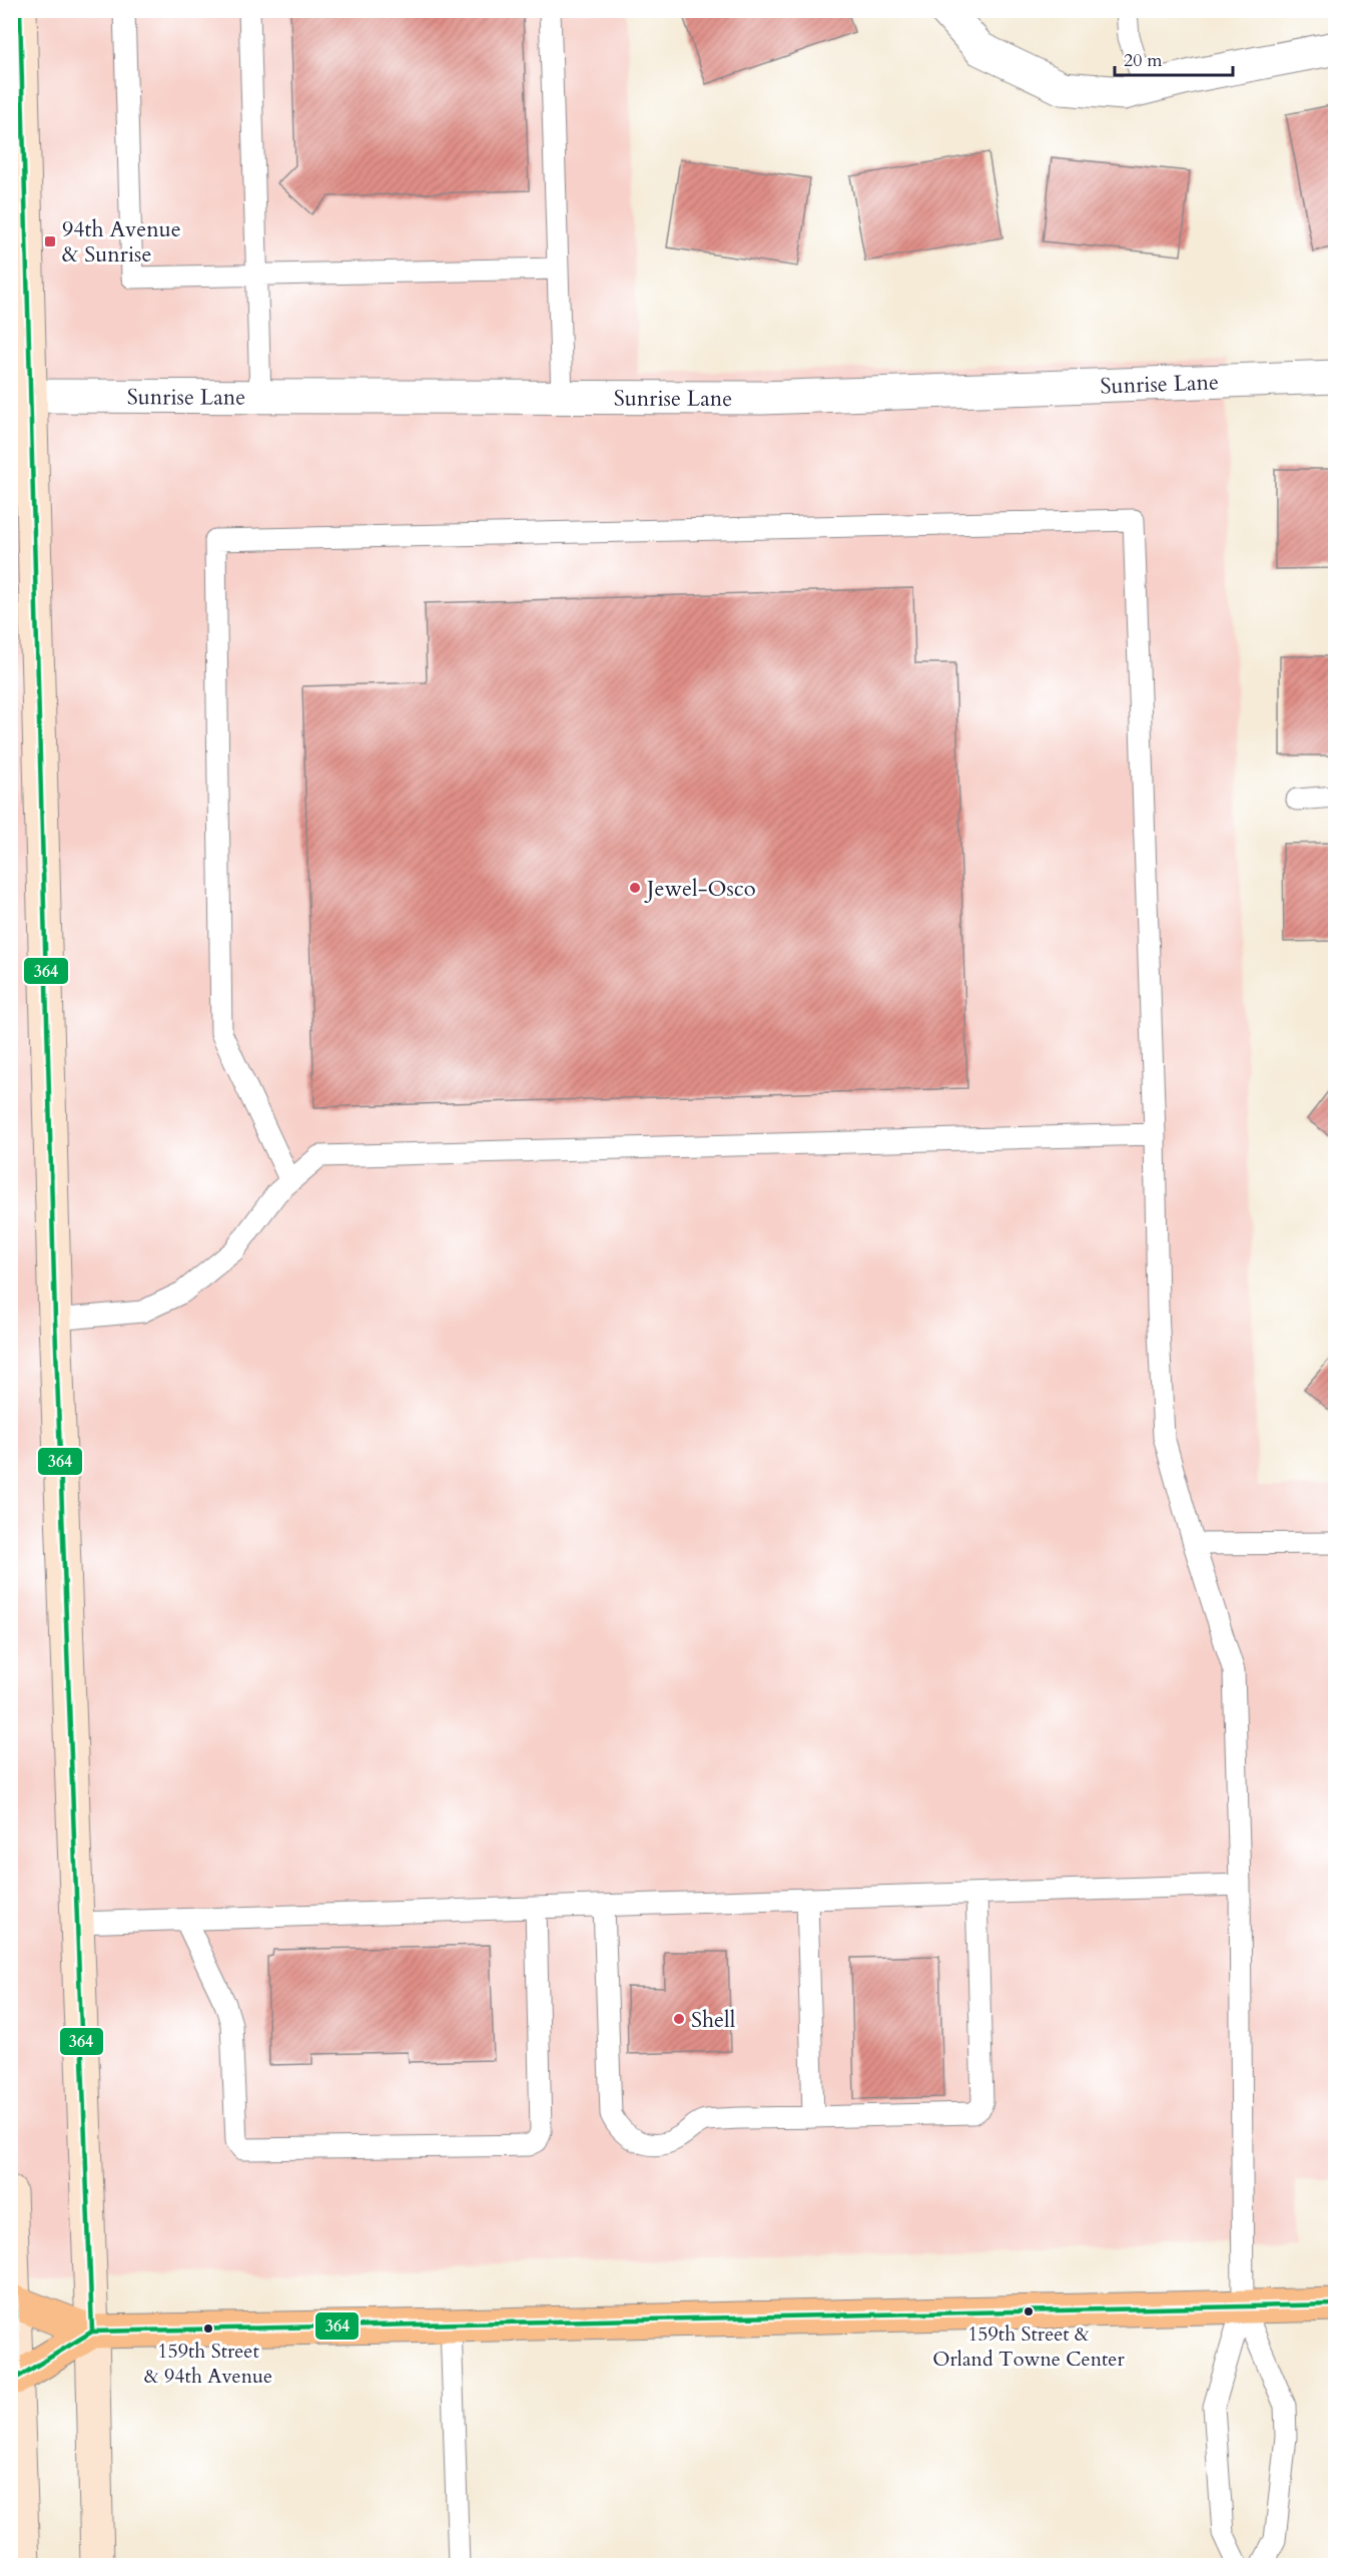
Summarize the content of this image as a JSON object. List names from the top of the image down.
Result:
{
  "streets": {
    "street": ["Sunrise Lane"]
  },
  "places": {
    "transit": ["94th Avenue & Sunrise"],
    "other": [
      "Jewel-Osco",
      "Shell",
      "159th Street & Orland Towne Center",
      "159th Street & 94th Avenue"
    ]
  },
  "lines": ["transit line 364"],
  "scale_bar": "20 m"
}
